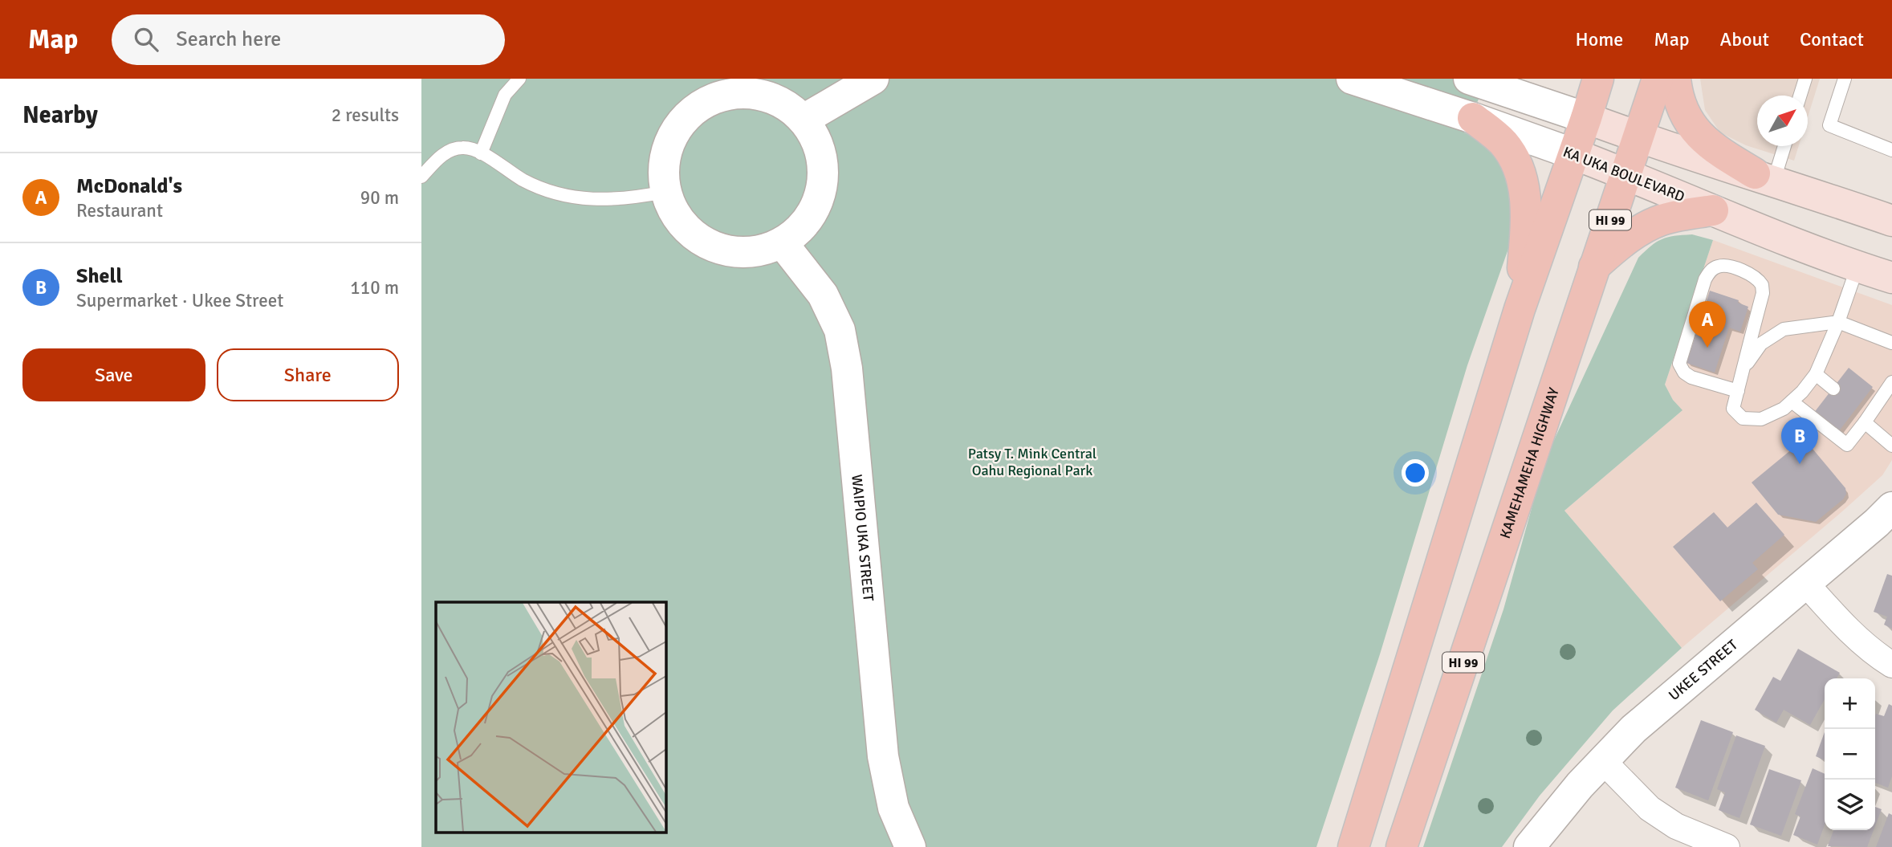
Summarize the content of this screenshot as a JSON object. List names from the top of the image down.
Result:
{
  "streets": {
    "main road": ["KA UKA BOULEVARD", "HI 99", "KAMEHAMEHA HIGHWAY"],
    "street": ["WAIPIO UKA STREET", "UKEE STREET"]
  },
  "crossings": [
    ["KA UKA BOULEVARD", "KAMEHAMEHA HIGHWAY"]
  ],
  "parks": ["Patsy T. Mink Central Oahu Regional Park"],
  "north": "top right",
  "page": {
    "header": "Map",
    "search": "Search here",
    "nav": [
      "Home",
      "Map",
      "About",
      "Contact"
    ],
    "heading": ["Nearby", "2 results"],
    "list": [
      {
        "mark": "A",
        "name": "McDonald's",
        "note": "Restaurant",
        "value": "90 m"
      },
      {
        "mark": "B",
        "name": "Shell",
        "note": "Supermarket · Ukee Street",
        "value": "110 m"
      }
    ],
    "pins": ["A", "B"],
    "buttons": ["Save", "Share"],
    "map_buttons": ["+", "−"]
  }
}
